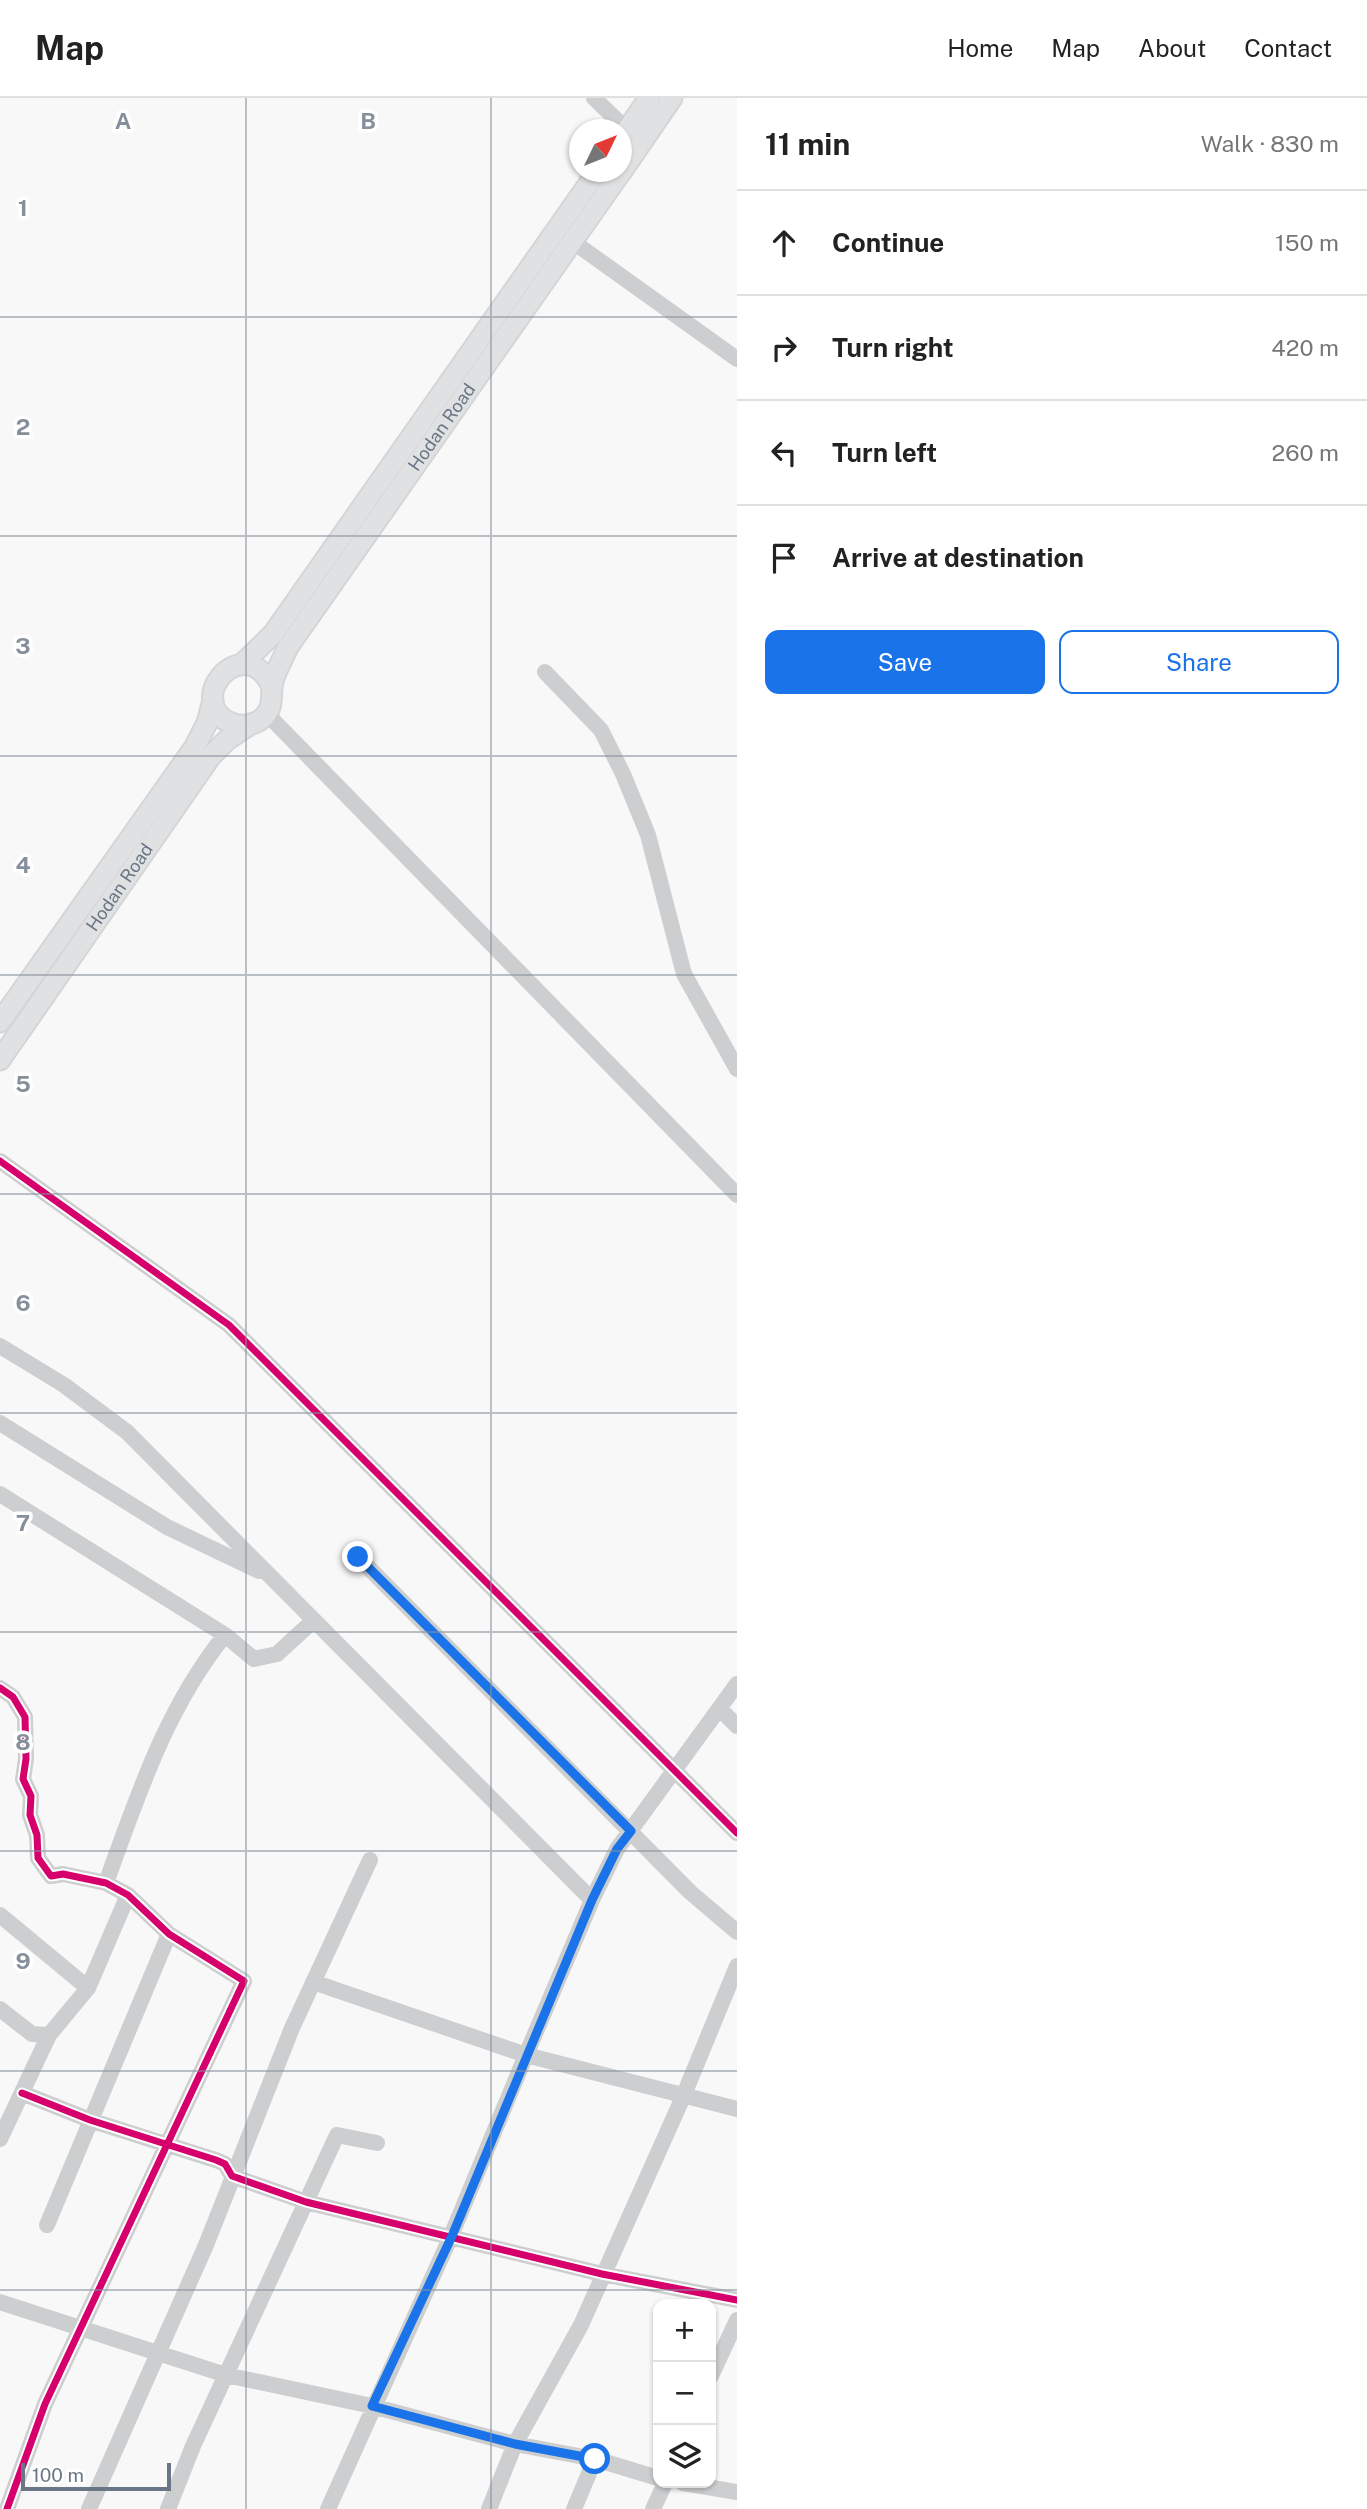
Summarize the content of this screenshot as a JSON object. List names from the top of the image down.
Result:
{
  "streets": {
    "main road": ["Hodan Road"]
  },
  "scale_bar": "100 m",
  "north": "top right",
  "page": {
    "header": "Map",
    "nav": [
      "Home",
      "Map",
      "About",
      "Contact"
    ],
    "heading": ["11 min", "Walk · 830 m"],
    "list": [
      ["Continue", "150 m"],
      ["Turn right", "420 m"],
      ["Turn left", "260 m"],
      "Arrive at destination"
    ],
    "buttons": ["Save", "Share"],
    "map_buttons": ["+", "−"],
    "scale": "100 m"
  },
  "grid": {
    "columns": ["A", "B"],
    "rows": [
      "1",
      "2",
      "3",
      "4",
      "5",
      "6",
      "7",
      "8",
      "9"
    ]
  }
}
